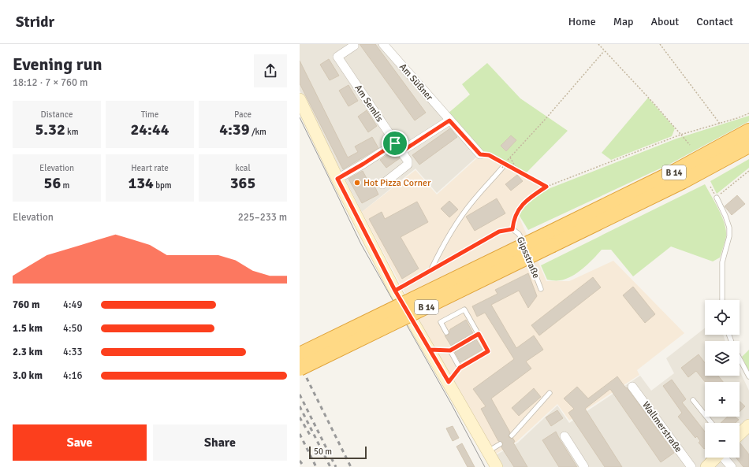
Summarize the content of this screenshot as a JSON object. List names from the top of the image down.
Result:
{
  "streets": {
    "highway": ["B 14"],
    "street": ["Am Süßner", "Am Semlis", "Wallmerstraße"],
    "lane": ["Gipsstraße"]
  },
  "places": ["Hot Pizza Corner"],
  "scale_bar": "50 m",
  "page": {
    "header": "Stridr",
    "nav": [
      "Home",
      "Map",
      "About",
      "Contact"
    ],
    "heading": ["Evening run", "18:12 · 7 × 760 m"],
    "stats": [
      ["Distance", "5.32 km"],
      ["Time", "24:44"],
      ["Pace", "4:39 /km"],
      ["Elevation", "56 m"],
      ["Heart rate", "134 bpm"],
      ["kcal", "365"]
    ],
    "chart": ["Elevation", "225–233 m"],
    "list": [
      {
        "name": "760 m",
        "note": "4:49"
      },
      {
        "name": "1.5 km",
        "note": "4:50"
      },
      {
        "name": "2.3 km",
        "note": "4:33"
      },
      {
        "name": "3.0 km",
        "note": "4:16"
      }
    ],
    "map_buttons": ["+", "−"],
    "buttons": ["Save", "Share"],
    "scale": "50 m"
  }
}
